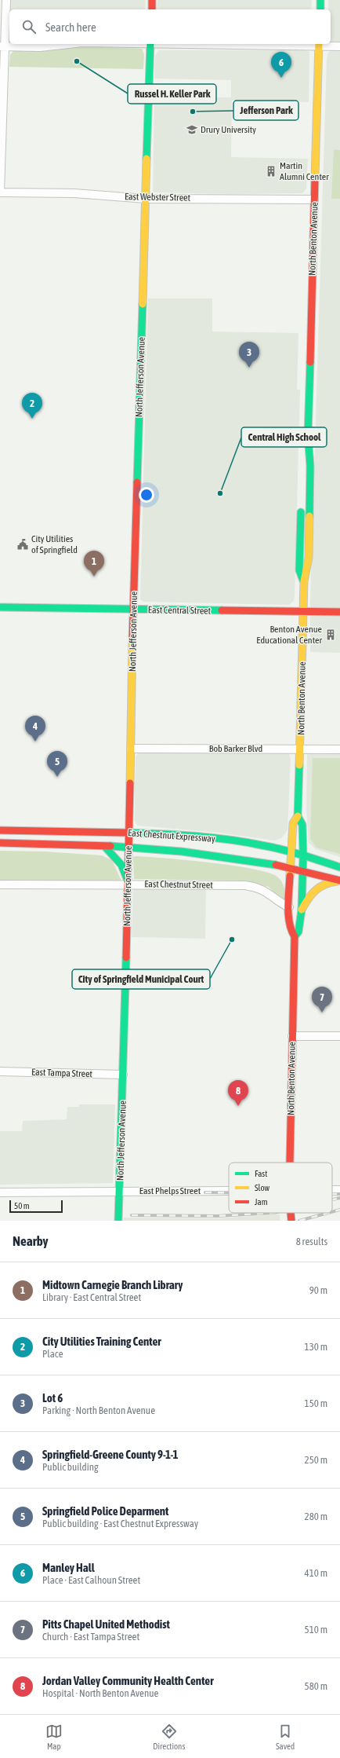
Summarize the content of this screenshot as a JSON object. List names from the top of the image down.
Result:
{
  "streets": {
    "main road": [
      "North Benton Avenue",
      "North Jefferson Avenue",
      "East Central Street",
      "East Chestnut Expressway"
    ],
    "street": [
      "East Webster Street",
      "Bob Barker Blvd",
      "East Chestnut Street",
      "East Tampa Street",
      "East Phelps Street"
    ]
  },
  "crossings": [
    ["East Webster Street", "North Benton Avenue"],
    ["East Webster Street", "North Jefferson Avenue"],
    ["North Benton Avenue", "East Central Street"],
    ["North Benton Avenue", "Bob Barker Blvd"],
    ["North Benton Avenue", "East Chestnut Expressway"],
    ["North Benton Avenue", "East Chestnut Street"],
    ["North Jefferson Avenue", "East Central Street"],
    ["North Jefferson Avenue", "Bob Barker Blvd"],
    ["North Jefferson Avenue", "East Chestnut Expressway"],
    ["North Jefferson Avenue", "East Chestnut Street"],
    ["North Jefferson Avenue", "East Tampa Street"],
    ["North Jefferson Avenue", "East Phelps Street"]
  ],
  "places": {
    "other": [
      "Russel H. Keller Park",
      "Jefferson Park",
      "Central High School",
      "City of Springfield Municipal Court"
    ],
    "school or university": ["Drury University"],
    "building": ["Martin Alumni Center", "Benton Avenue Educational Center"],
    "public building": ["City Utilities of Springfield"]
  },
  "legend": ["Fast", "Slow", "Jam"],
  "scale_bar": "50 m",
  "page": {
    "search": "Search here",
    "pins": [
      "6",
      "3",
      "2",
      "1",
      "4",
      "5",
      "7",
      "8"
    ],
    "scale": "50 m",
    "heading": ["Nearby", "8 results"],
    "list": [
      {
        "mark": "1",
        "name": "Midtown Carnegie Branch Library",
        "note": "Library · East Central Street",
        "value": "90 m"
      },
      {
        "mark": "2",
        "name": "City Utilities Training Center",
        "note": "Place",
        "value": "130 m"
      },
      {
        "mark": "3",
        "name": "Lot 6",
        "note": "Parking · North Benton Avenue",
        "value": "150 m"
      },
      {
        "mark": "4",
        "name": "Springfield-Greene County 9-1-1",
        "note": "Public building",
        "value": "250 m"
      },
      {
        "mark": "5",
        "name": "Springfield Police Deparment",
        "note": "Public building · East Chestnut Expressway",
        "value": "280 m"
      },
      {
        "mark": "6",
        "name": "Manley Hall",
        "note": "Place · East Calhoun Street",
        "value": "410 m"
      },
      {
        "mark": "7",
        "name": "Pitts Chapel United Methodist",
        "note": "Church · East Tampa Street",
        "value": "510 m"
      },
      {
        "mark": "8",
        "name": "Jordan Valley Community Health Center",
        "note": "Hospital · North Benton Avenue",
        "value": "580 m"
      }
    ],
    "nav": ["Map", "Directions", "Saved"]
  }
}
